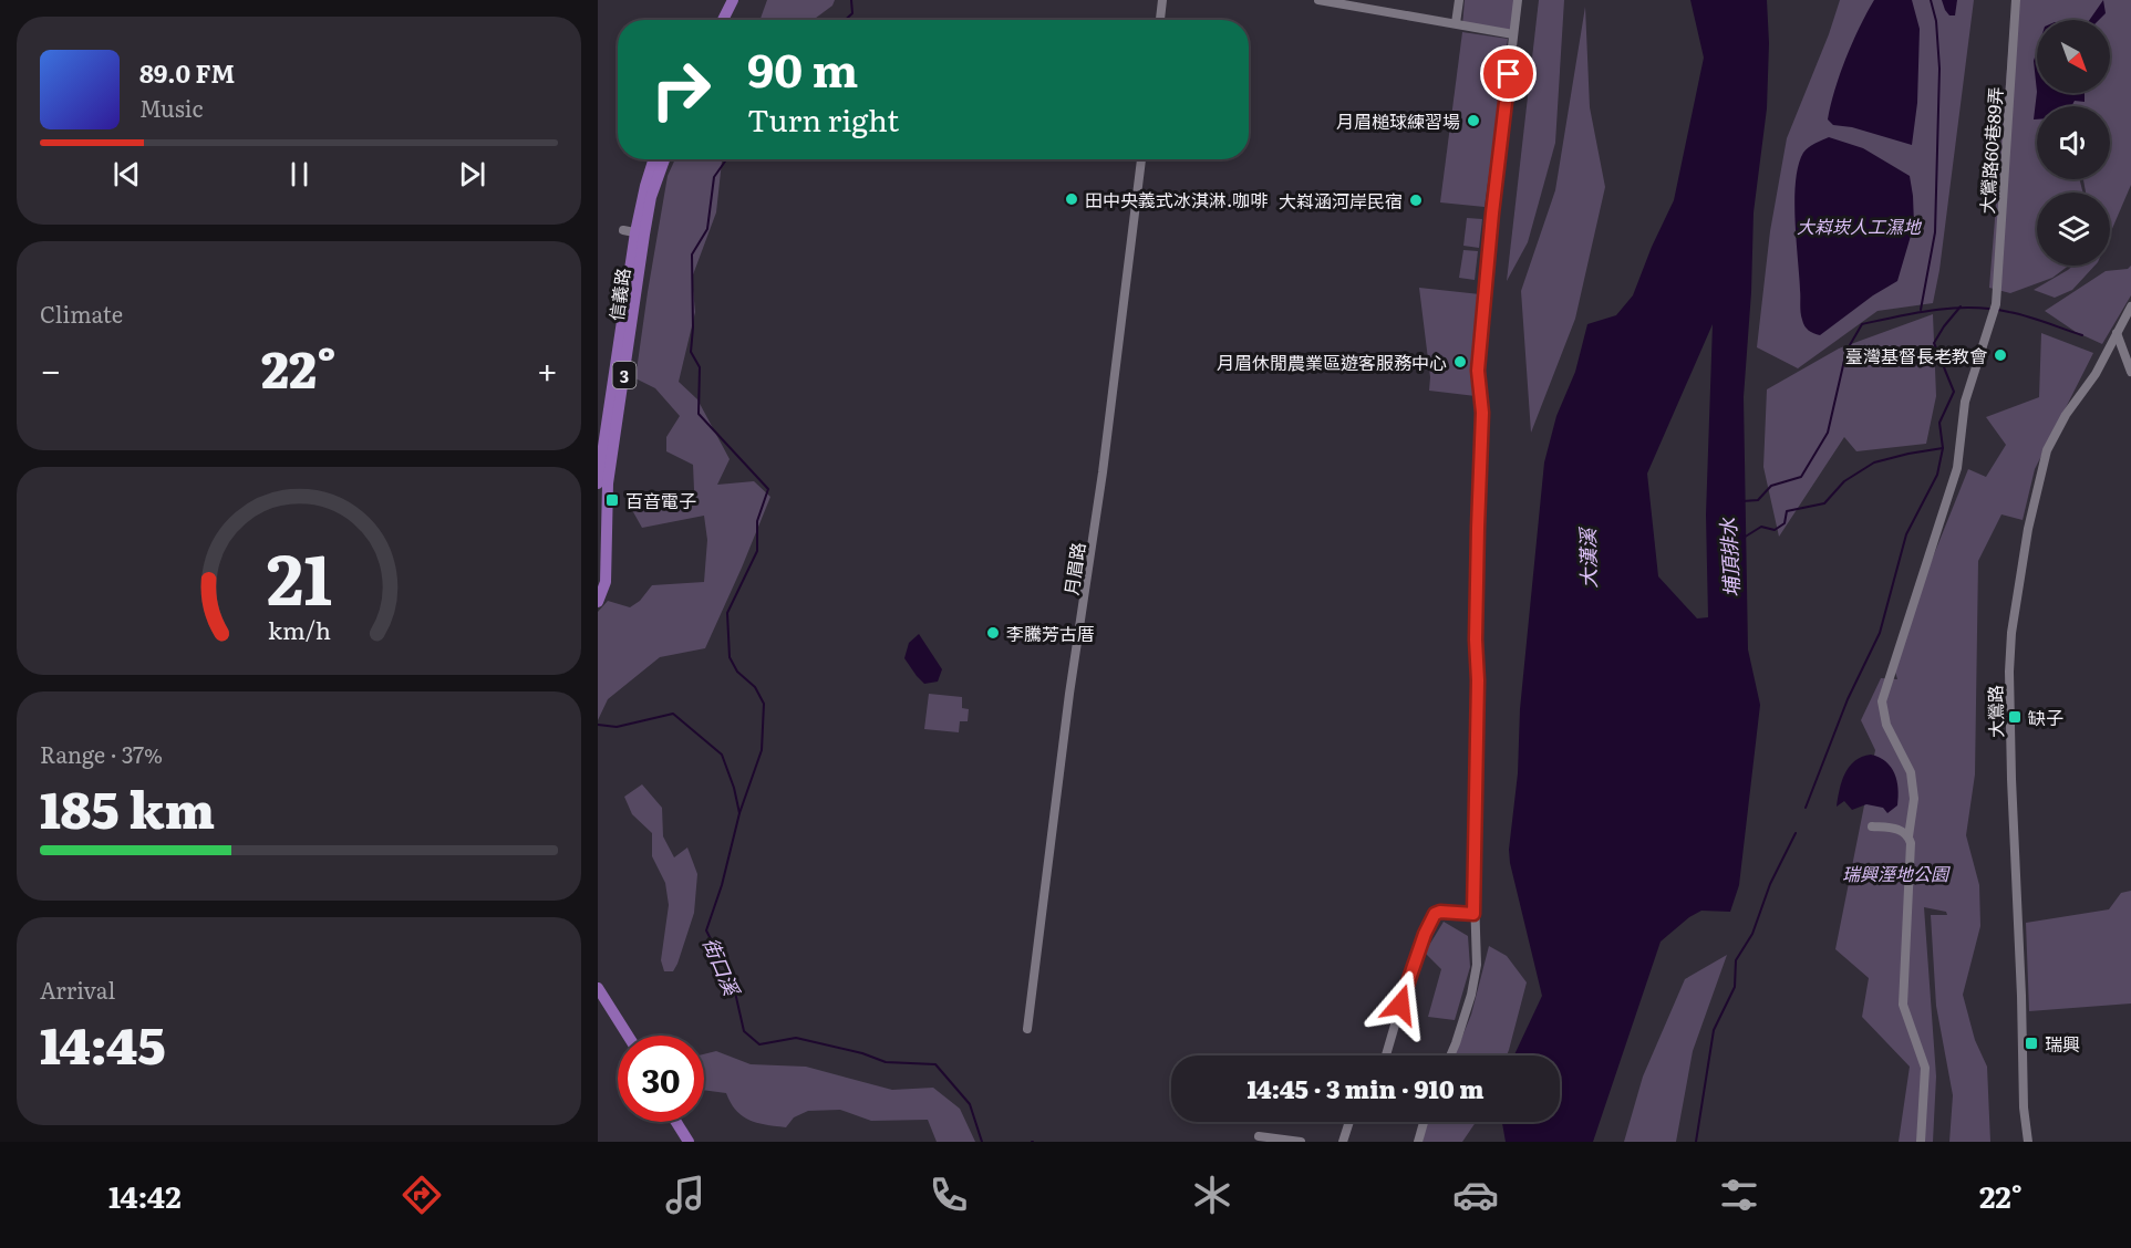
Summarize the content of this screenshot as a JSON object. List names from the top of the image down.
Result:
{
  "streets": {
    "main road": ["信義路", "3"],
    "street": ["大鶯路60巷89弄", "月眉路", "大鶯路"]
  },
  "water": ["埔頂排水", "大漢溪", "街口溪"],
  "parks": ["大嵙崁人工濕地", "瑞興溼地公園"],
  "places": {
    "other": [
      "月眉槌球練習場",
      "田中央義式冰淇淋.咖啡",
      "大嵙涵河岸民宿",
      "臺灣基督長老教會",
      "月眉休閒農業區遊客服務中心",
      "李騰芳古厝"
    ],
    "transit": ["百音電子", "缺子", "瑞興"]
  },
  "north": "bottom right",
  "page": {
    "turn": ["90 m", "Turn right"],
    "song": ["89.0 FM", "Music"],
    "tile": [
      "Climate",
      ["Range · 37%", "185 km"],
      ["Arrival", "14:45"]
    ],
    "heat": ["−", "22°", "+"],
    "limit": "30",
    "trip": "14:45 · 3 min · 910 m",
    "tabs": ["14:42", "22°"],
    "gauge": ["21", "km/h"]
  }
}
